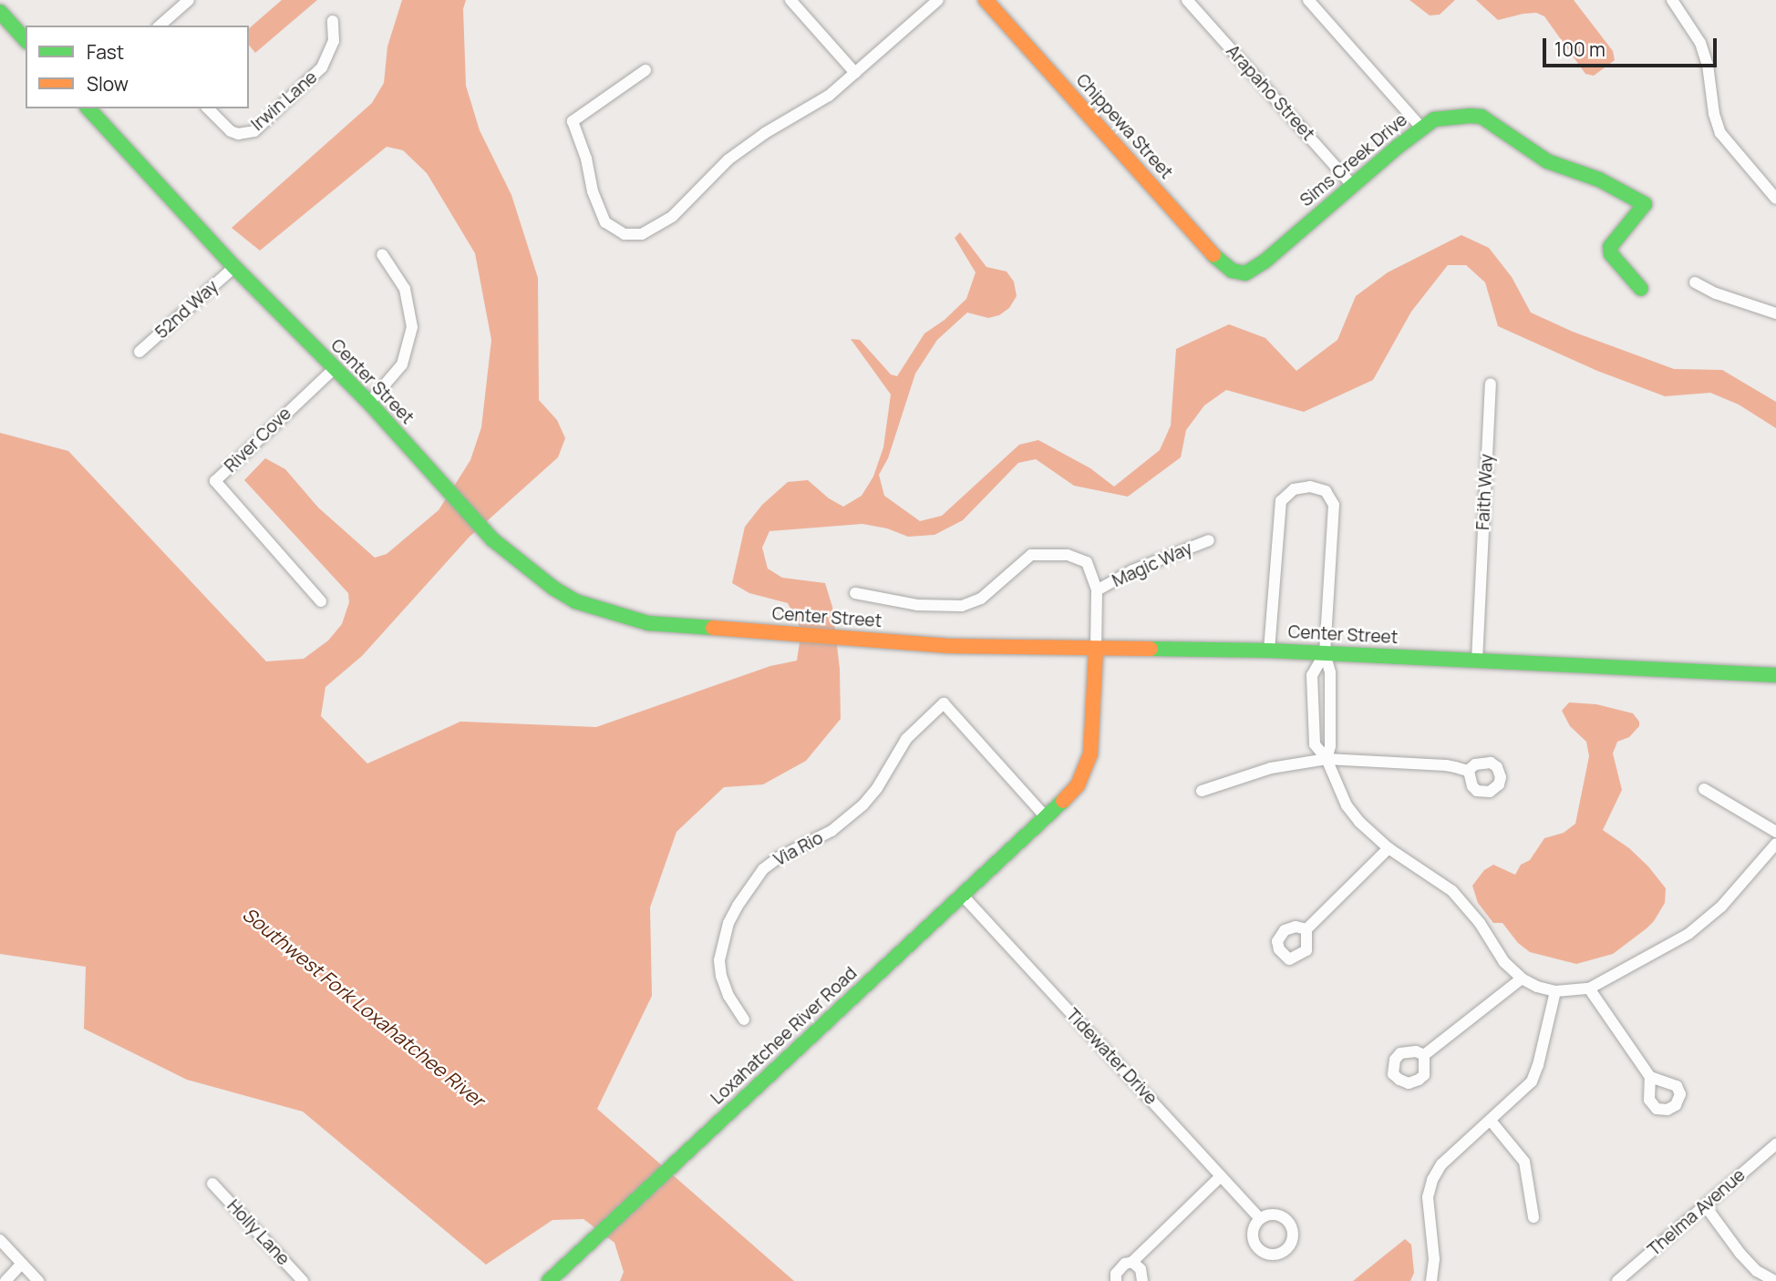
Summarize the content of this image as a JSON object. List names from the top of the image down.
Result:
{
  "streets": {
    "street": [
      "Arapaho Street",
      "Irwin Lane",
      "Chippewa Street",
      "Sims Creek Drive",
      "52nd Way",
      "Center Street",
      "River Cove",
      "Faith Way",
      "Magic Way",
      "Via Rio",
      "Loxahatchee River Road",
      "Tidewater Drive",
      "Thelma Avenue",
      "Holly Lane"
    ]
  },
  "crossings": [
    ["Arapaho Street", "Sims Creek Drive"],
    ["Chippewa Street", "Sims Creek Drive"],
    ["52nd Way", "Center Street"],
    ["Center Street", "River Cove"],
    ["Center Street", "Faith Way"],
    ["Center Street", "Loxahatchee River Road"],
    ["Via Rio", "Loxahatchee River Road"],
    ["Loxahatchee River Road", "Tidewater Drive"]
  ],
  "water": ["Southwest Fork Loxahatchee River"],
  "legend": ["Fast", "Slow"],
  "scale_bar": "100 m"
}
